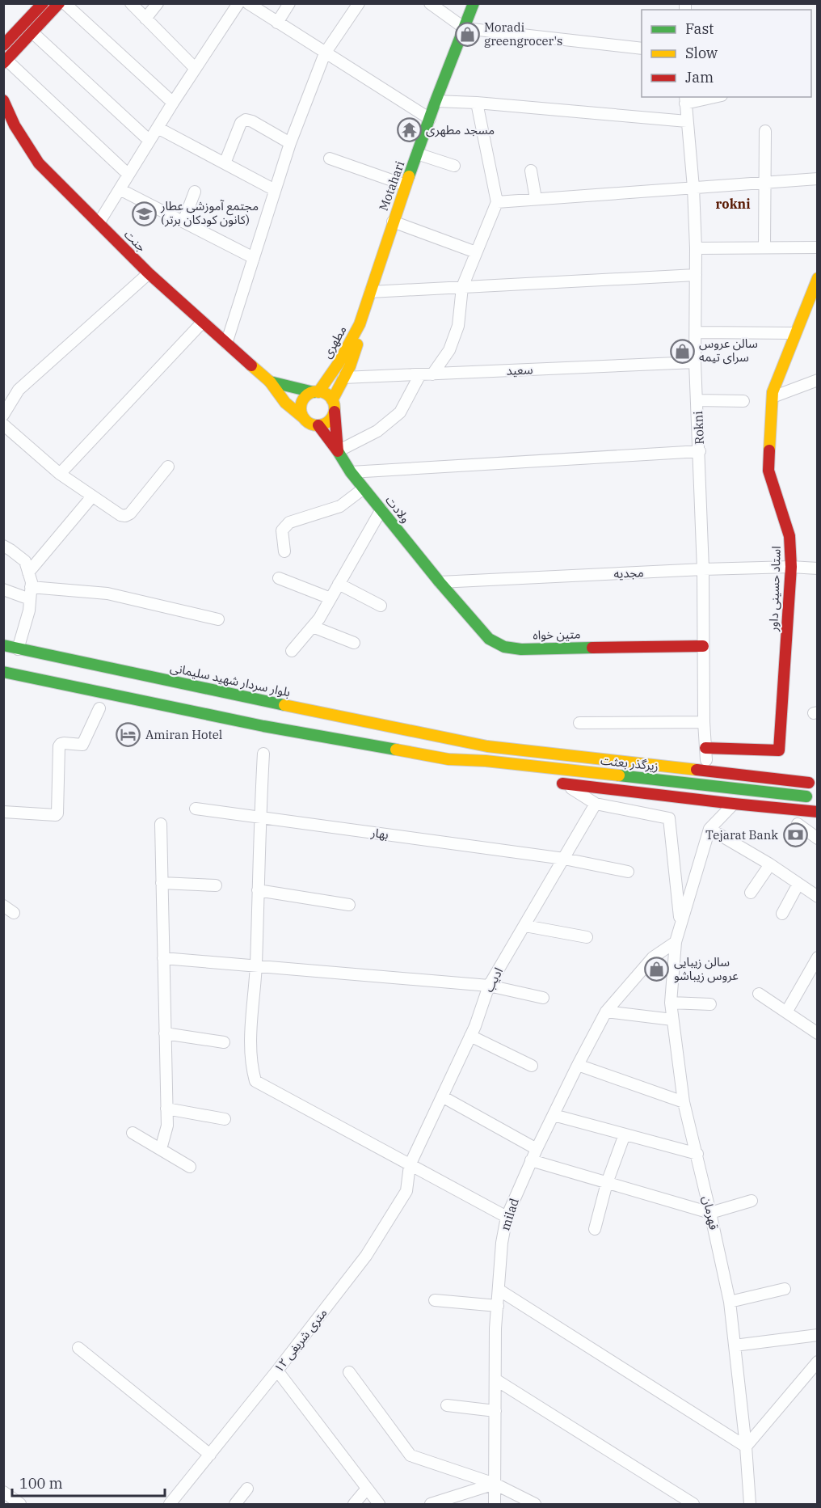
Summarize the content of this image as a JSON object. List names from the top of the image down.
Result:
{
  "streets": {
    "main road": [
      "Motahari",
      "جنت",
      "مطهری",
      "ولادت",
      "استاد حسینی داور",
      "متین خواه",
      "بلوار سردار شهید سلیمانی",
      "زیرگذر بعثت"
    ],
    "street": [
      "سعید",
      "Rokni",
      "مجدیه",
      "بهار",
      "ادیب",
      "قهرمان",
      "milad",
      "۱۲ متری شریفی"
    ]
  },
  "crossings": [
    ["Motahari", "مطهری"],
    ["جنت", "مطهری"],
    ["جنت", "ولادت"],
    ["مطهری", "سعید"],
    ["مطهری", "ولادت"],
    ["سعید", "Rokni"],
    ["Rokni", "مجدیه"],
    ["Rokni", "استاد حسینی داور"],
    ["Rokni", "متین خواه"],
    ["ولادت", "مجدیه"],
    ["ولادت", "متین خواه"],
    ["مجدیه", "استاد حسینی داور"],
    ["مجدیه", "متین خواه"],
    ["بلوار سردار شهید سلیمانی", "زیرگذر بعثت"],
    ["بهار", "ادیب"],
    ["ادیب", "۱۲ متری شریفی"],
    ["قهرمان", "milad"]
  ],
  "districts": ["rokni"],
  "places": {
    "shop": ["Moradi greengrocer's", "سالن عروس سرای تیمه", "سالن زیبایی عروس زیباشو"],
    "temple": ["مسجد مطهری"],
    "school or university": ["مجتمع آموزشی عطار (کانون کودکان برتر)"],
    "hotel": ["Amiran Hotel"],
    "bank": ["Tejarat Bank"]
  },
  "legend": ["Fast", "Slow", "Jam"],
  "scale_bar": "100 m"
}
